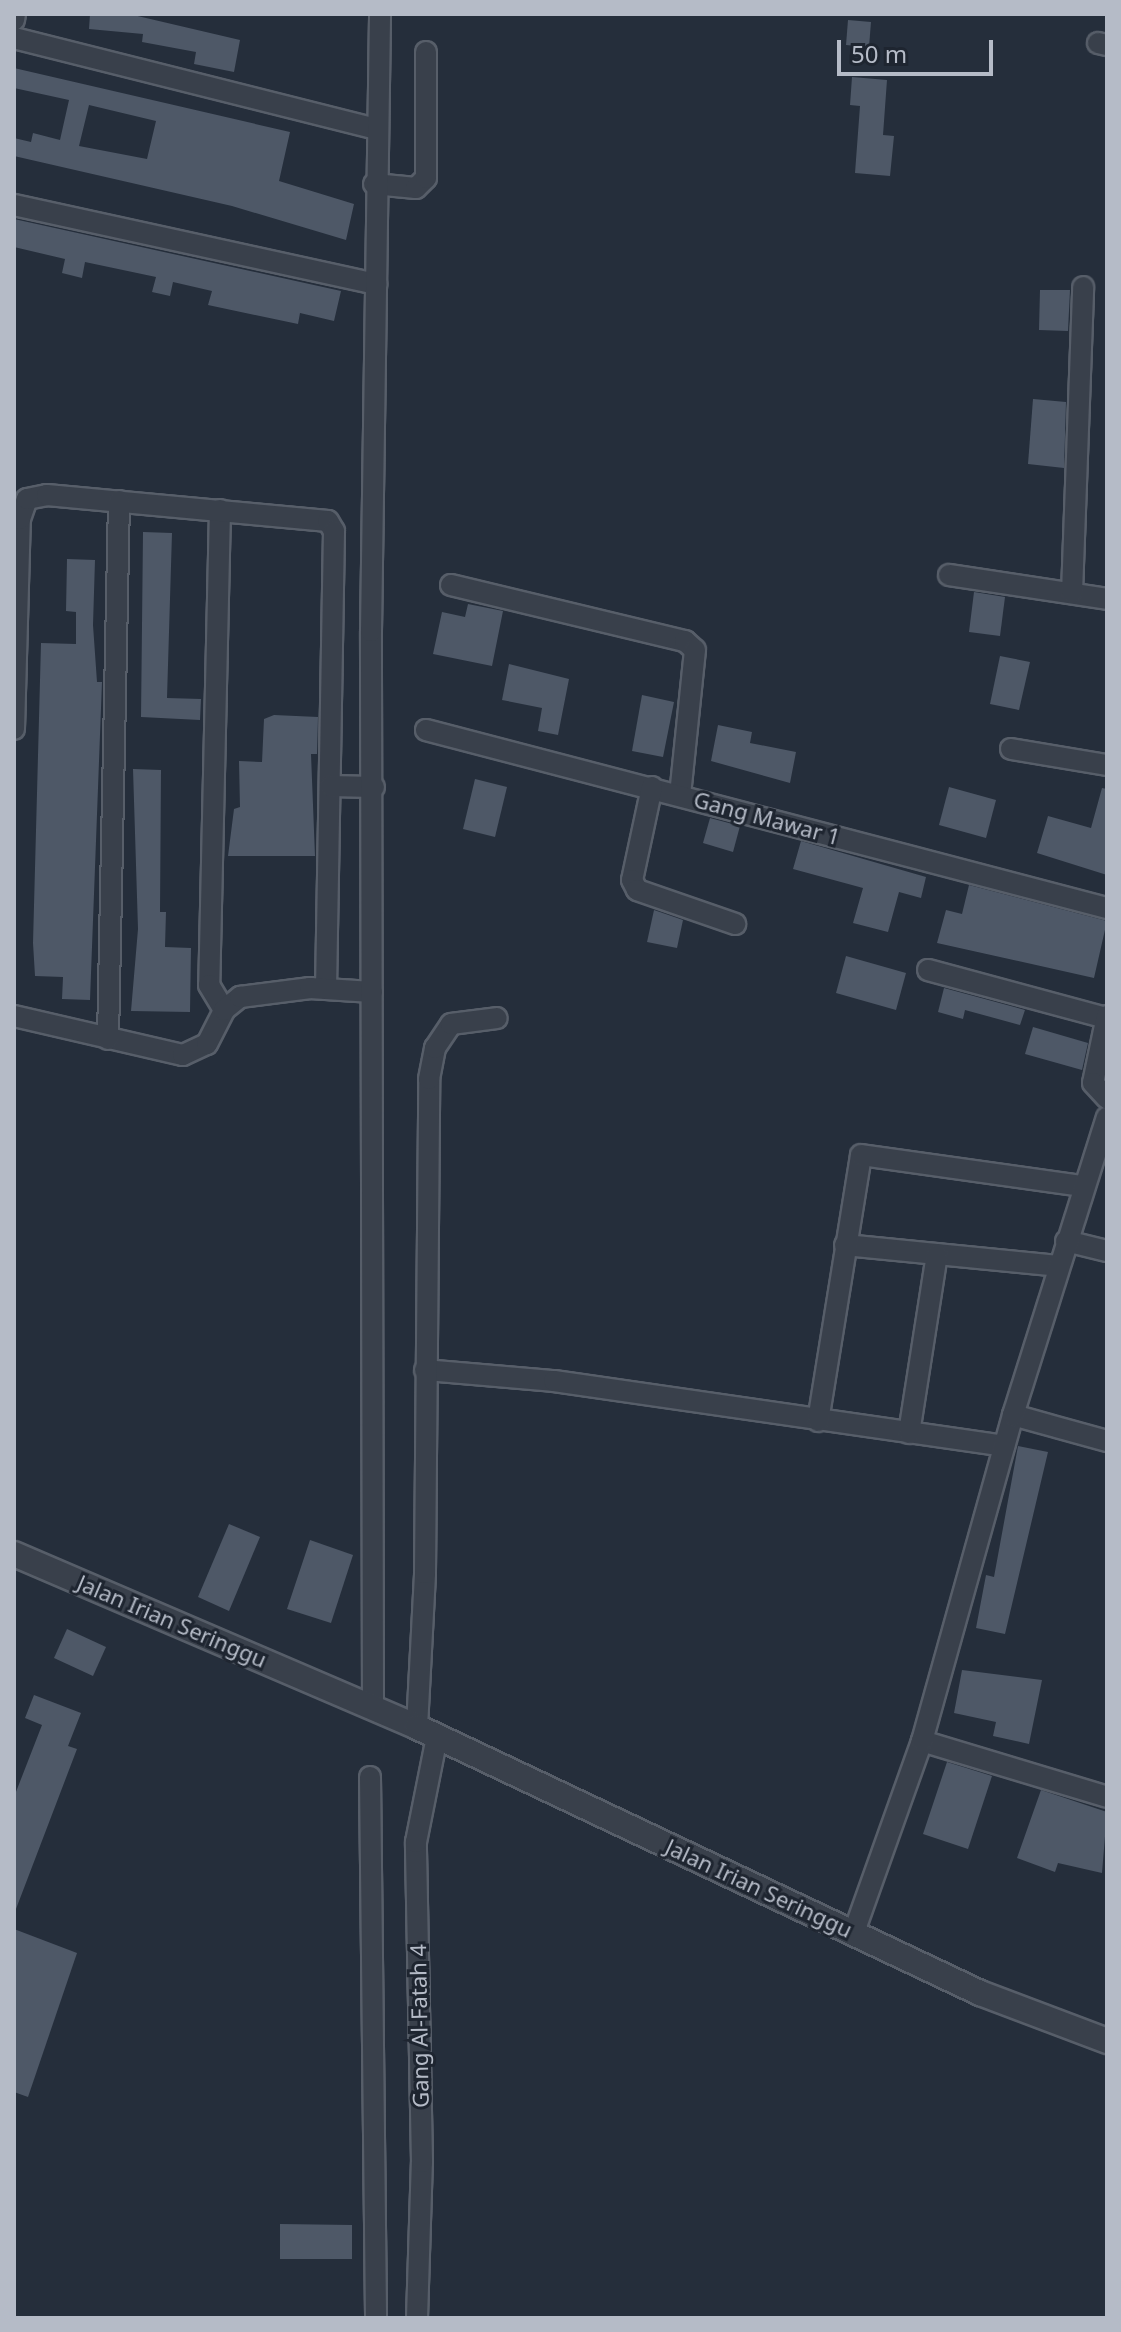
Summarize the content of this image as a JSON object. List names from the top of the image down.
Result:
{
  "streets": {
    "street": ["Gang Mawar 1", "Jalan Irian Seringgu", "Gang Al-Fatah 4"]
  },
  "crossings": [
    ["Jalan Irian Seringgu", "Gang Al-Fatah 4"]
  ],
  "scale_bar": "50 m"
}
